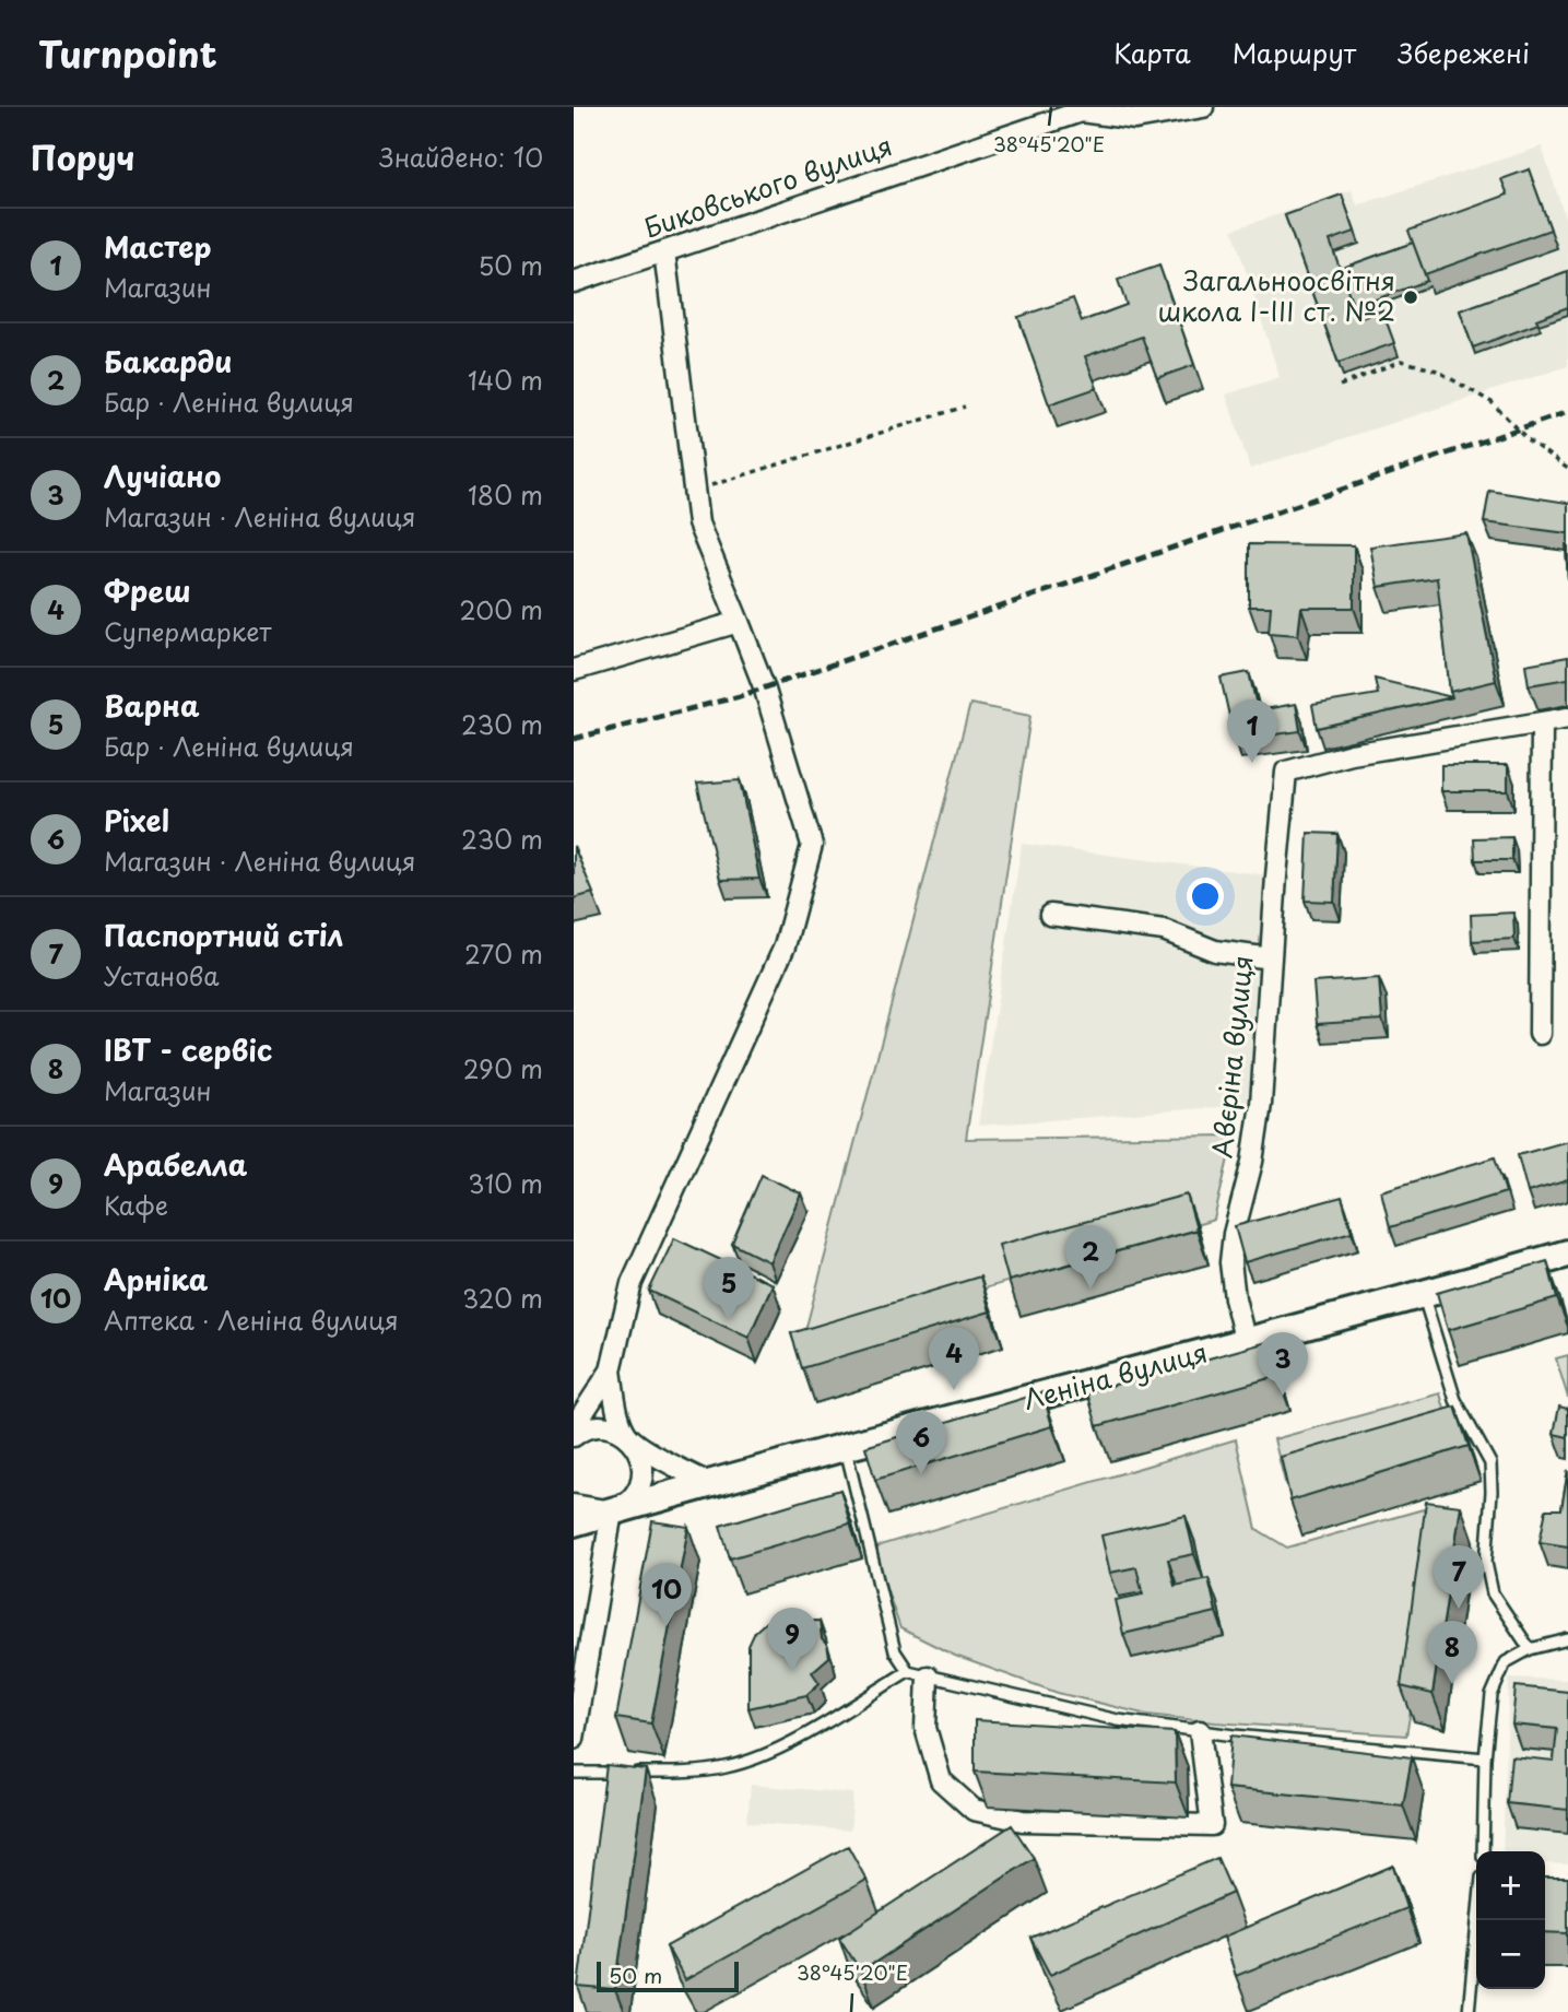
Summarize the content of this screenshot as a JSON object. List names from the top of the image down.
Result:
{
  "streets": {
    "main road": ["Леніна вулиця"],
    "street": ["Биковського вулиця", "Авєріна вулиця"]
  },
  "crossings": [
    ["Авєріна вулиця", "Леніна вулиця"]
  ],
  "places": ["Загальноосвітня школа І-ІІІ ст. №2"],
  "scale_bar": "50 m",
  "page": {
    "header": "Turnpoint",
    "nav": ["Карта", "Маршрут", "Збережені"],
    "heading": ["Поруч", "Знайдено: 10"],
    "list": [
      {
        "mark": "1",
        "name": "Мастер",
        "note": "Магазин",
        "value": "50 m"
      },
      {
        "mark": "2",
        "name": "Бакарди",
        "note": "Бар · Леніна вулиця",
        "value": "140 m"
      },
      {
        "mark": "3",
        "name": "Лучіано",
        "note": "Магазин · Леніна вулиця",
        "value": "180 m"
      },
      {
        "mark": "4",
        "name": "Фреш",
        "note": "Супермаркет",
        "value": "200 m"
      },
      {
        "mark": "5",
        "name": "Варна",
        "note": "Бар · Леніна вулиця",
        "value": "230 m"
      },
      {
        "mark": "6",
        "name": "Pixel",
        "note": "Магазин · Леніна вулиця",
        "value": "230 m"
      },
      {
        "mark": "7",
        "name": "Паспортний стіл",
        "note": "Установа",
        "value": "270 m"
      },
      {
        "mark": "8",
        "name": "ІВТ - сервіс",
        "note": "Магазин",
        "value": "290 m"
      },
      {
        "mark": "9",
        "name": "Арабелла",
        "note": "Кафе",
        "value": "310 m"
      },
      {
        "mark": "10",
        "name": "Арніка",
        "note": "Аптека · Леніна вулиця",
        "value": "320 m"
      }
    ],
    "pins": [
      "1",
      "2",
      "5",
      "4",
      "3",
      "6",
      "7",
      "10",
      "9",
      "8"
    ],
    "map_buttons": ["+", "−"],
    "scale": "50 m"
  },
  "coordinates": ["38°45'20\"E"]
}
